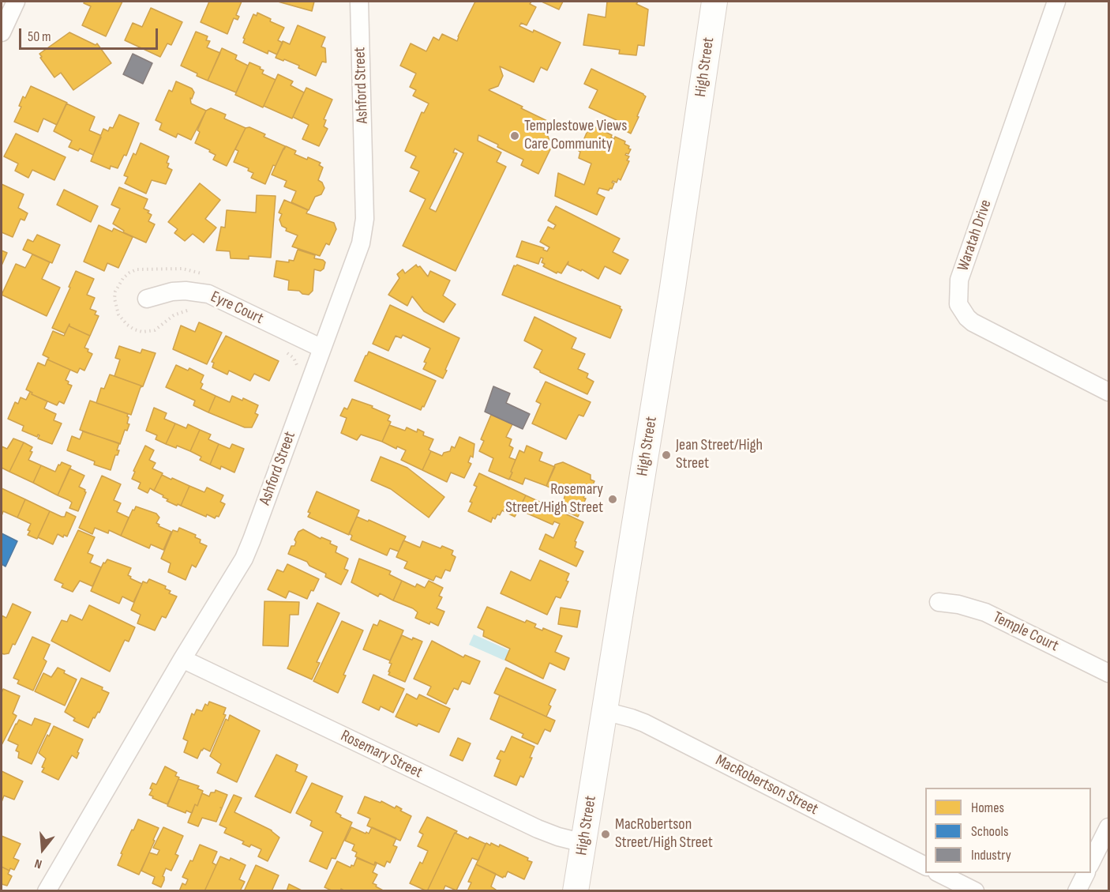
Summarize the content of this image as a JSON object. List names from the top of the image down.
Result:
{
  "streets": {
    "main road": ["High Street"],
    "street": [
      "Ashford Street",
      "Waratah Drive",
      "Eyre Court",
      "Temple Court",
      "Rosemary Street",
      "MacRobertson Street"
    ]
  },
  "crossings": [
    ["High Street", "Rosemary Street"],
    ["High Street", "MacRobertson Street"],
    ["Ashford Street", "Eyre Court"],
    ["Ashford Street", "Rosemary Street"]
  ],
  "places": [
    "Templestowe Views Care Community",
    "Jean Street/High Street",
    "Rosemary Street/High Street",
    "MacRobertson Street/High Street"
  ],
  "legend": ["Homes", "Schools", "Industry"],
  "scale_bar": "50 m",
  "north": "bottom"
}
